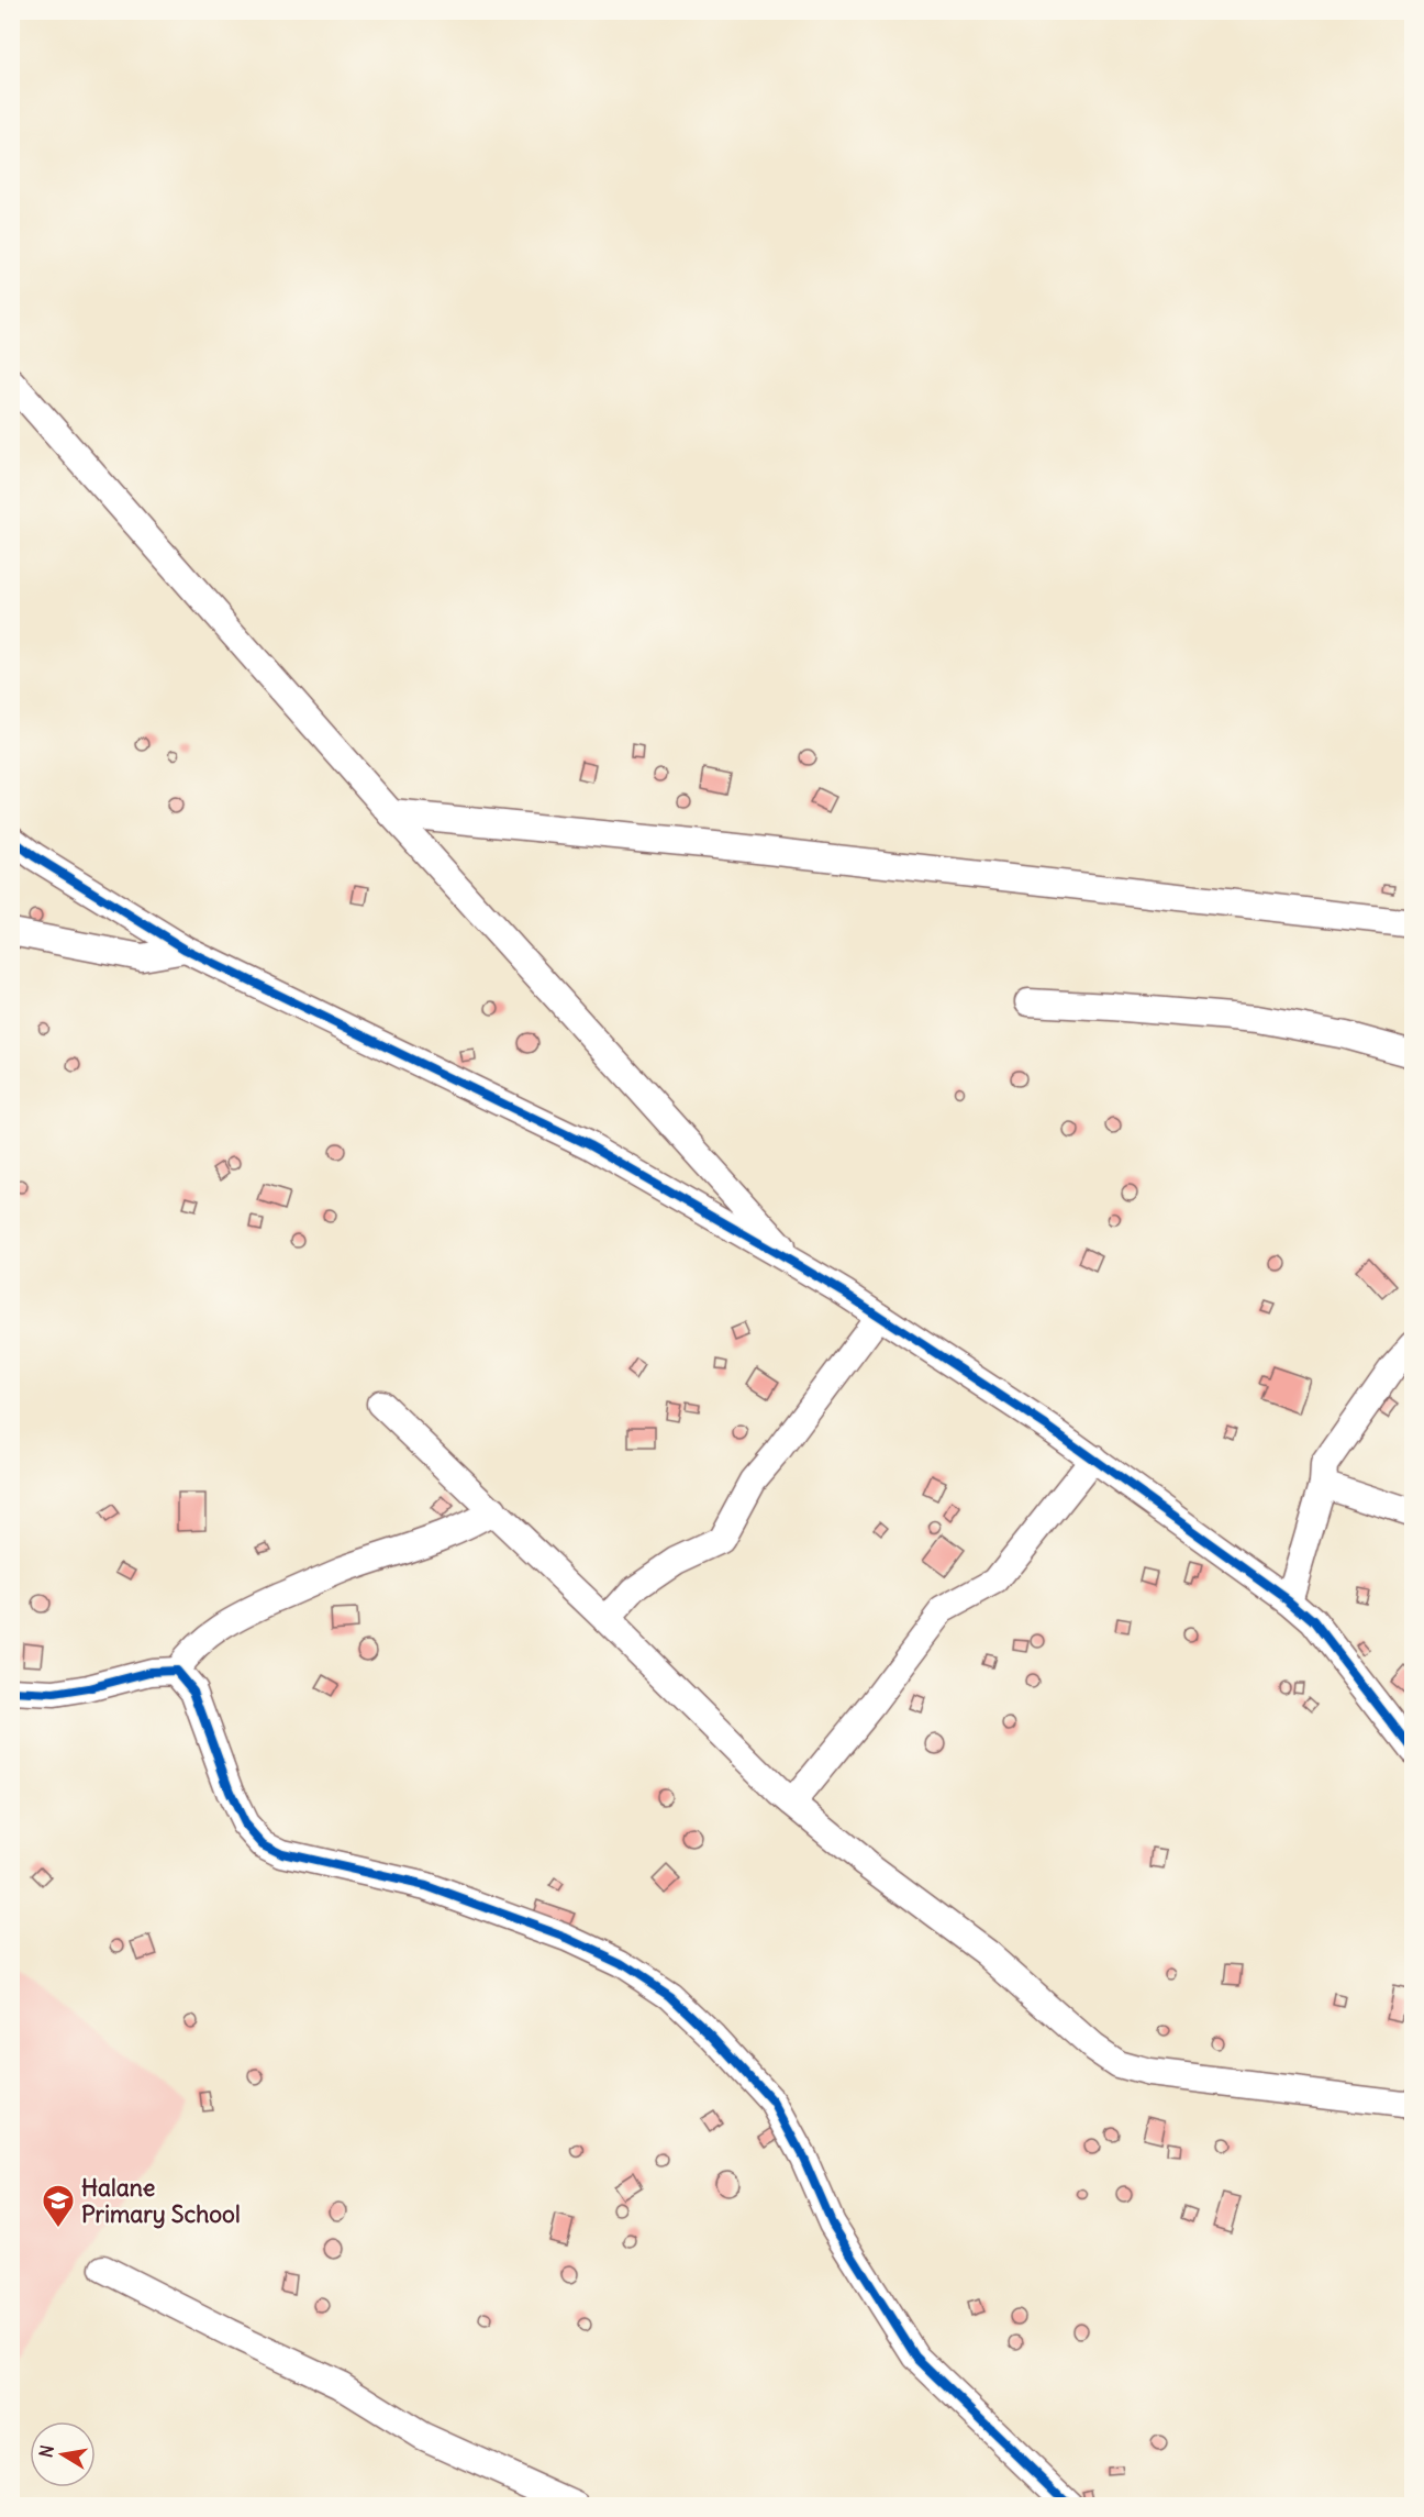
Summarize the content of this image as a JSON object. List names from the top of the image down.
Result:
{
  "places": {
    "school or university": ["Halane Primary School"]
  },
  "north": "left"
}
